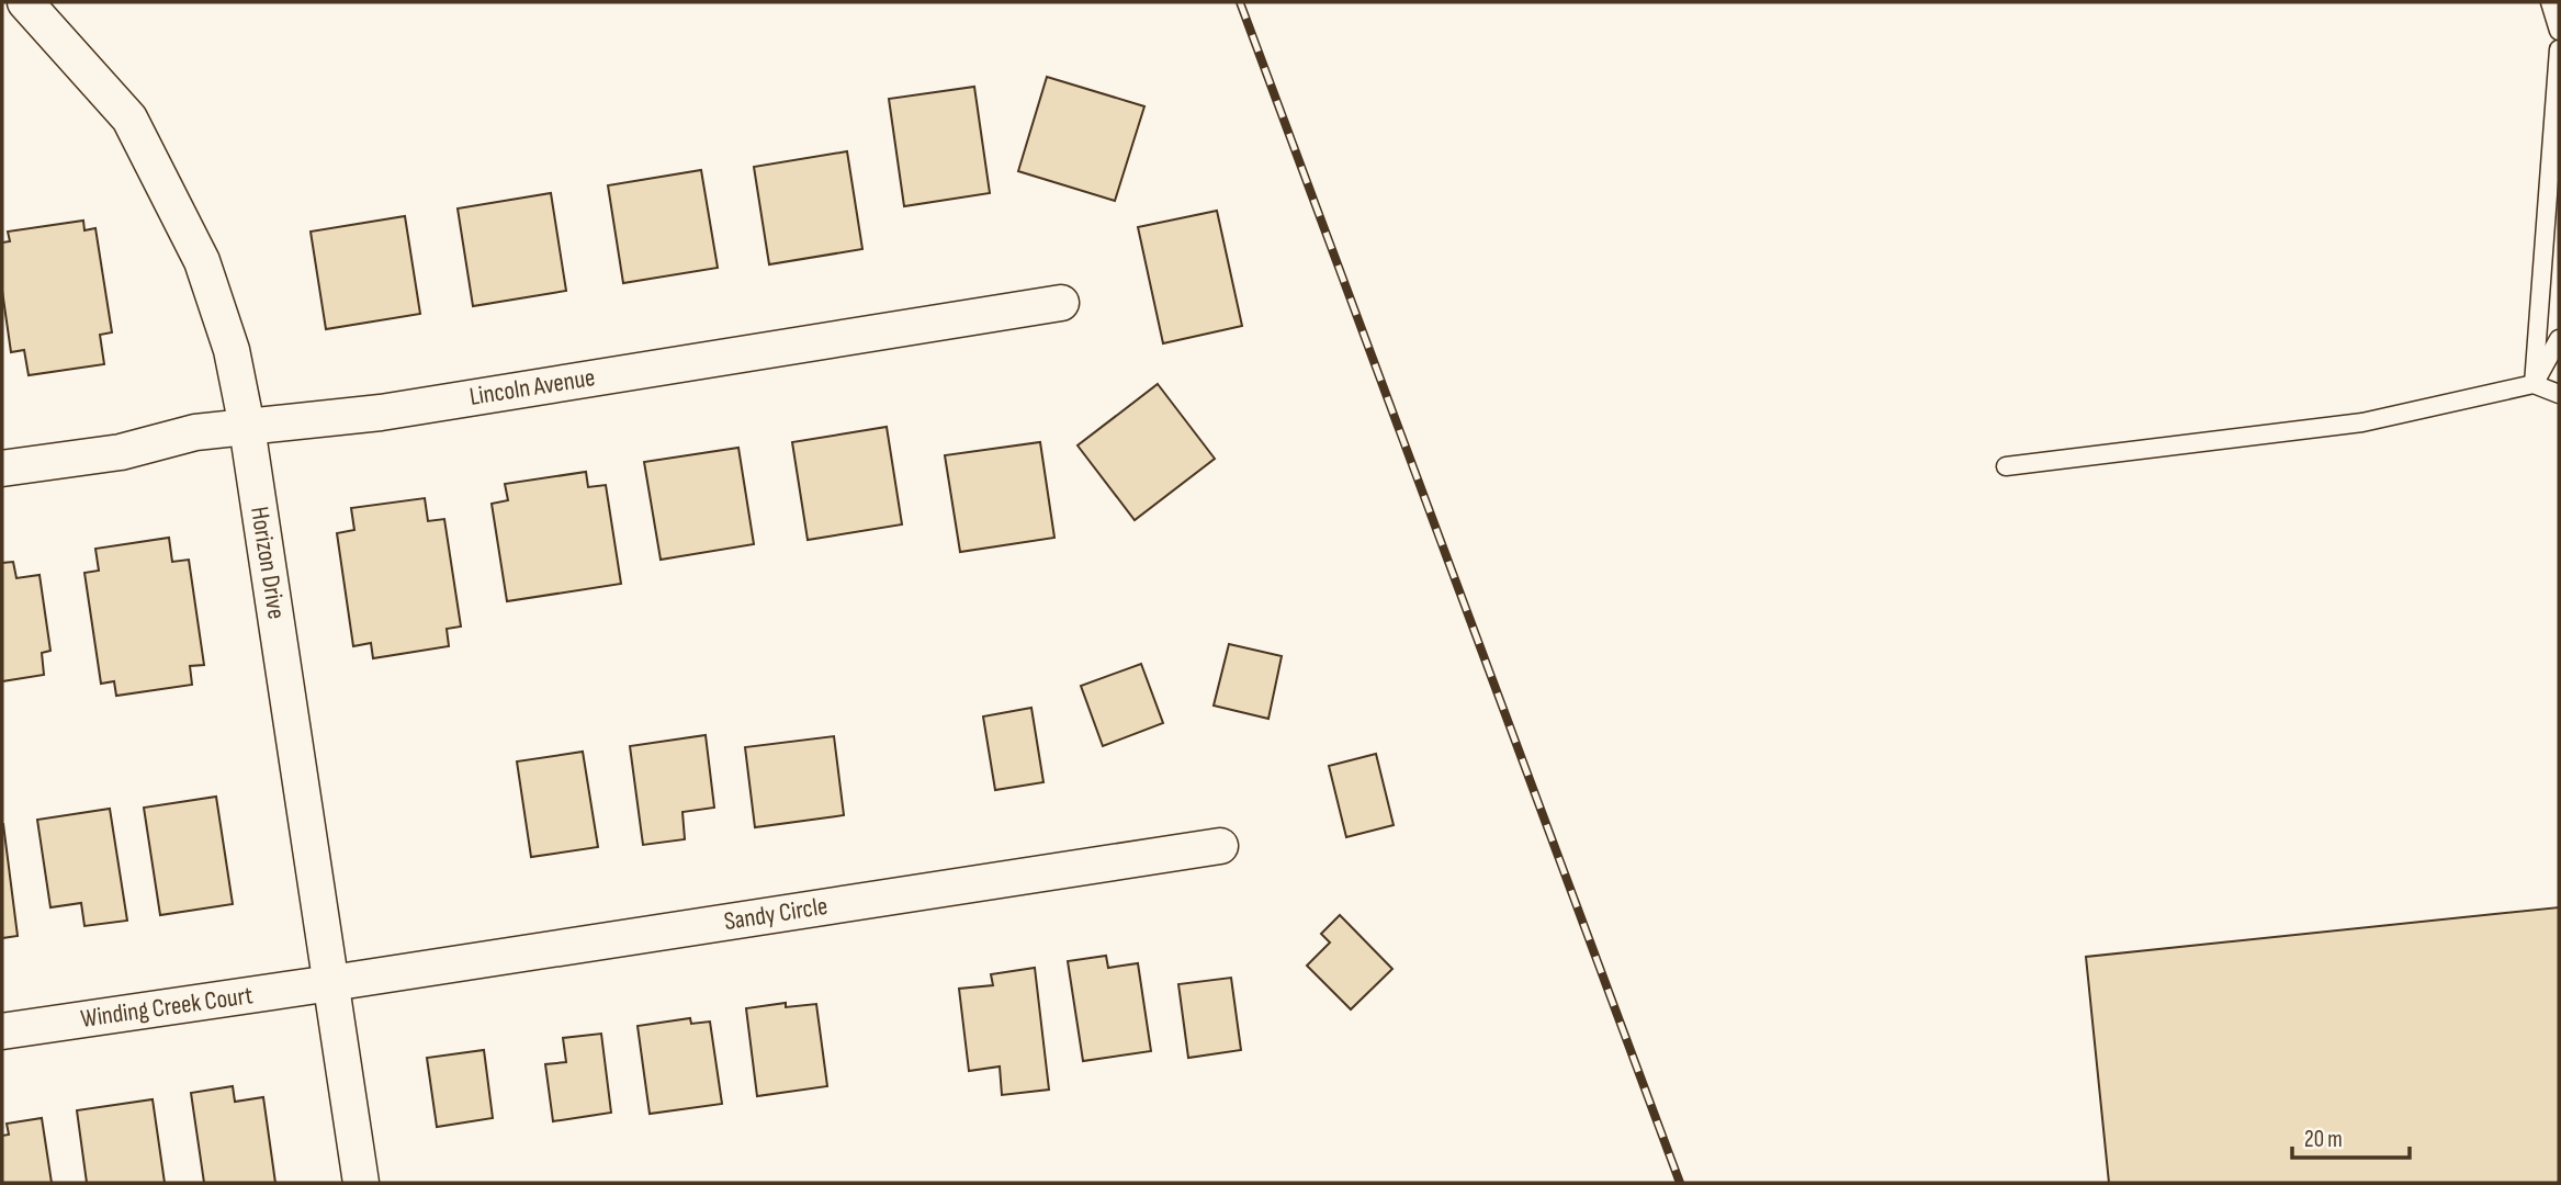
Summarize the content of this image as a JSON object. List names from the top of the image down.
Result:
{
  "streets": {
    "street": [
      "Lincoln Avenue",
      "Horizon Drive",
      "Sandy Circle",
      "Winding Creek Court"
    ]
  },
  "crossings": [
    ["Lincoln Avenue", "Horizon Drive"],
    ["Horizon Drive", "Sandy Circle"],
    ["Horizon Drive", "Winding Creek Court"],
    ["Sandy Circle", "Winding Creek Court"]
  ],
  "scale_bar": "20 m"
}
